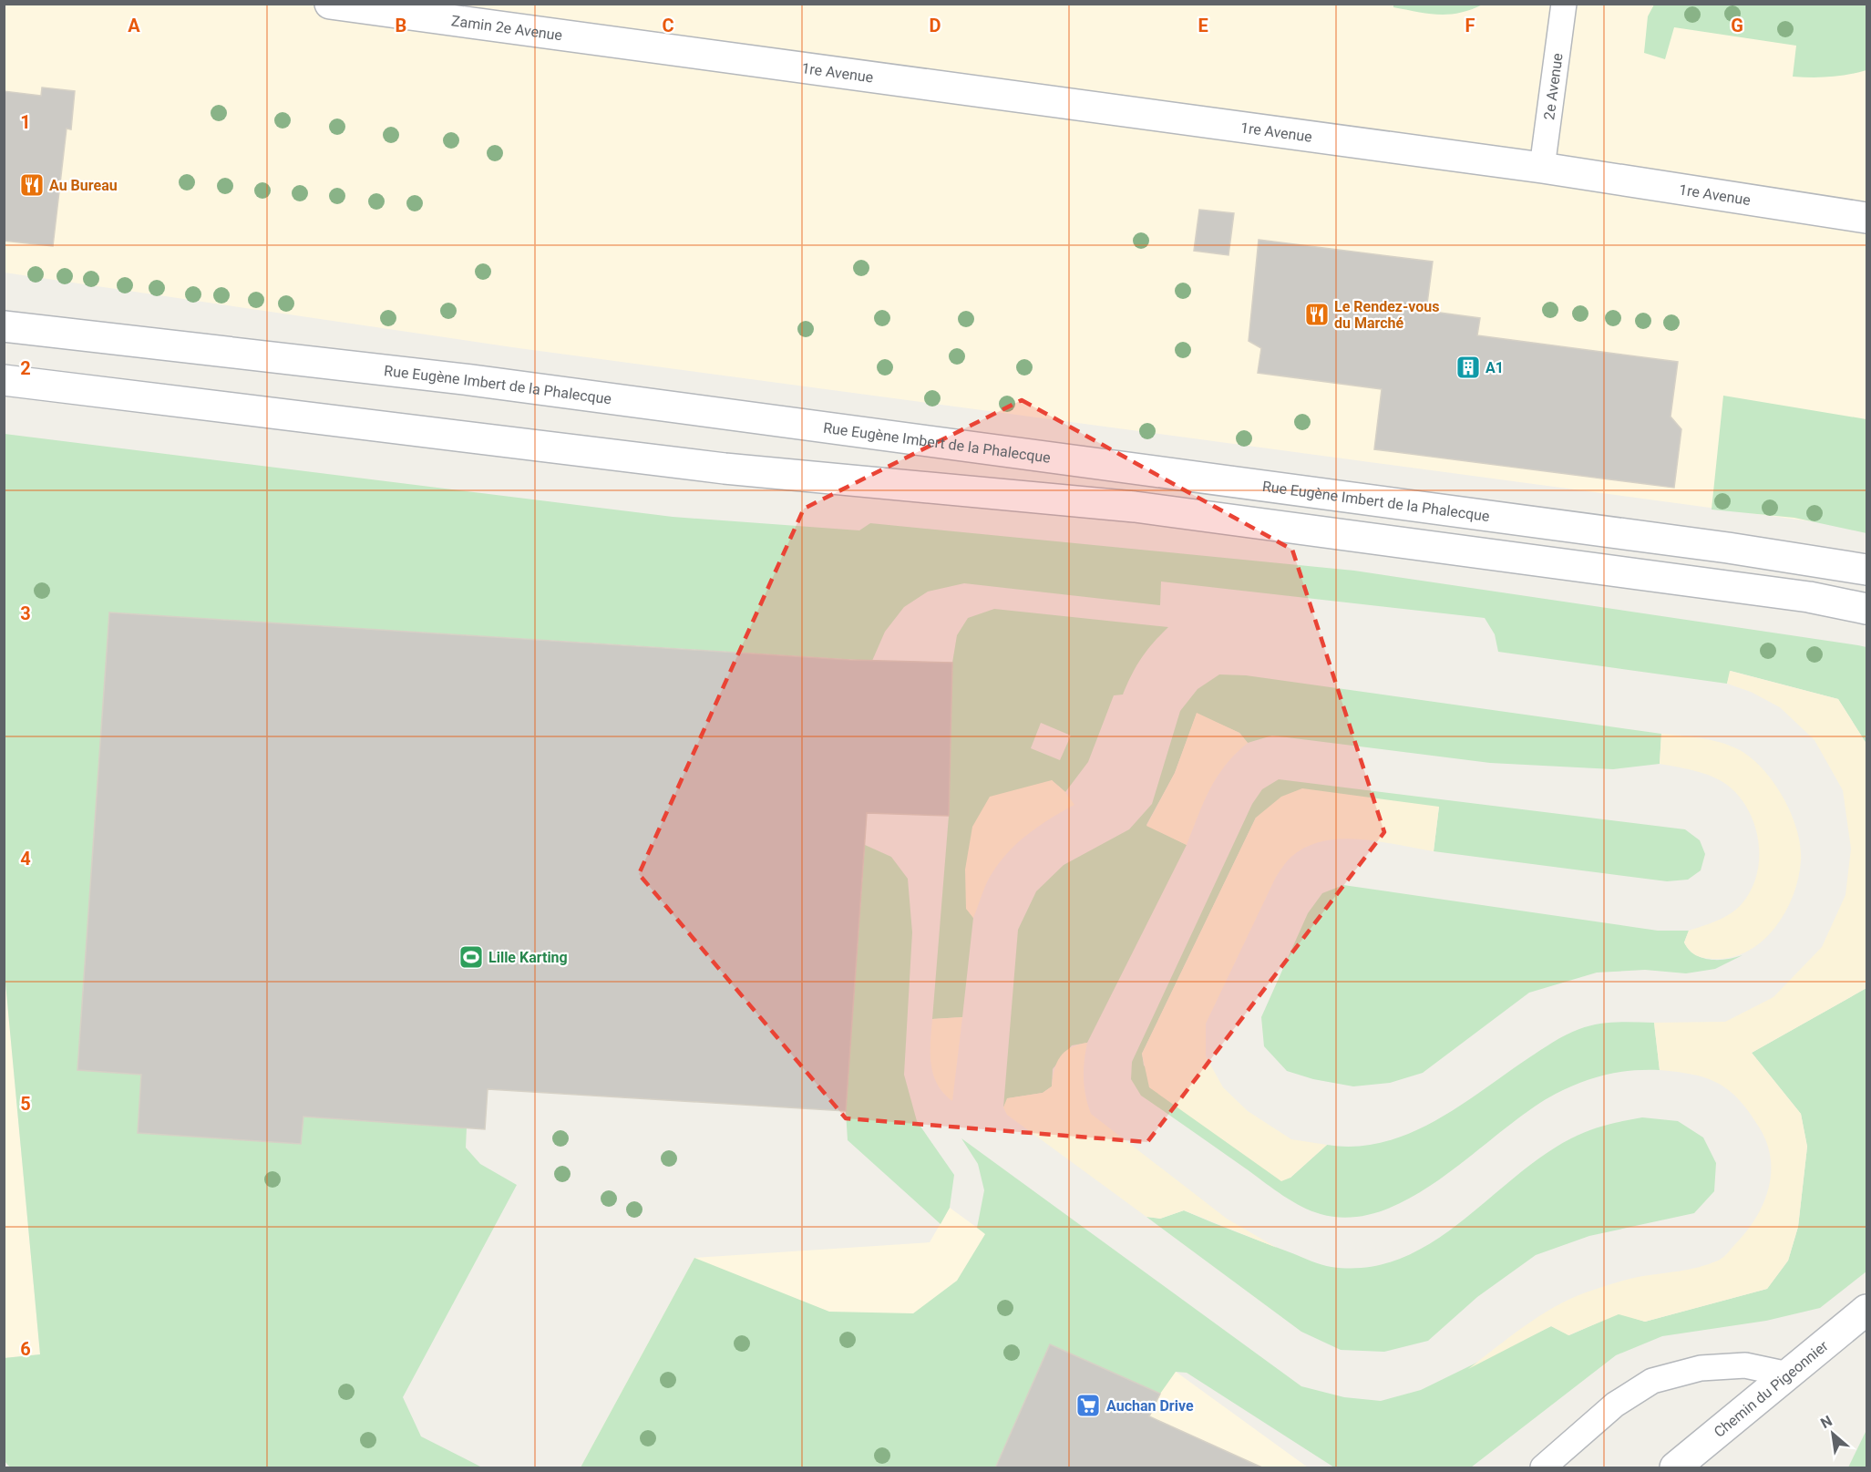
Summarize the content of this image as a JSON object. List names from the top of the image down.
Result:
{
  "streets": {
    "street": [
      "Zamin 2e Avenue",
      "1re Avenue",
      "Rue Eugène Imbert de la Phalecque",
      "Chemin du Pigeonnier"
    ],
    "lane": ["2e Avenue"]
  },
  "crossings": [
    ["Zamin 2e Avenue", "1re Avenue"],
    ["1re Avenue", "2e Avenue"]
  ],
  "places": {
    "restaurant": ["Au Bureau", "Le Rendez-vous du Marché"],
    "building": ["A1"],
    "sports": ["Lille Karting"],
    "supermarket": ["Auchan Drive"]
  },
  "north": "top left",
  "grid": {
    "columns": [
      "A",
      "B",
      "C",
      "D",
      "E",
      "F",
      "G"
    ],
    "rows": [
      "1",
      "2",
      "3",
      "4",
      "5",
      "6"
    ]
  }
}
